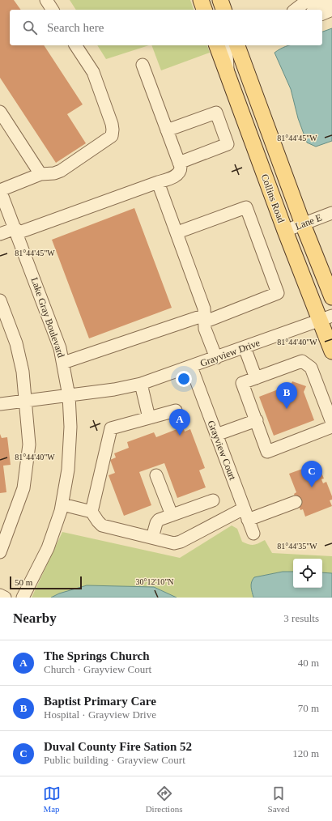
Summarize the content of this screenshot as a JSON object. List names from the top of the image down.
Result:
{
  "streets": {
    "main road": ["Collins Road"],
    "street": [
      "Lane E",
      "Lake Gray Boulevard",
      "Grayview Drive",
      "Grayview Court"
    ]
  },
  "crossings": [
    ["Collins Road", "Lane E"],
    ["Collins Road", "Grayview Drive"],
    ["Lake Gray Boulevard", "Grayview Drive"],
    ["Grayview Drive", "Grayview Court"]
  ],
  "scale_bar": "50 m",
  "page": {
    "search": "Search here",
    "pins": ["B", "A", "C"],
    "scale": "50 m",
    "heading": ["Nearby", "3 results"],
    "list": [
      {
        "mark": "A",
        "name": "The Springs Church",
        "note": "Church · Grayview Court",
        "value": "40 m"
      },
      {
        "mark": "B",
        "name": "Baptist Primary Care",
        "note": "Hospital · Grayview Drive",
        "value": "70 m"
      },
      {
        "mark": "C",
        "name": "Duval County Fire Sation 52",
        "note": "Public building · Grayview Court",
        "value": "120 m"
      }
    ],
    "nav": ["Map", "Directions", "Saved"]
  },
  "coordinates": [
    "81°44'45\"W",
    "81°44'40\"W",
    "81°44'35\"W",
    "30°12'10\"N"
  ]
}
